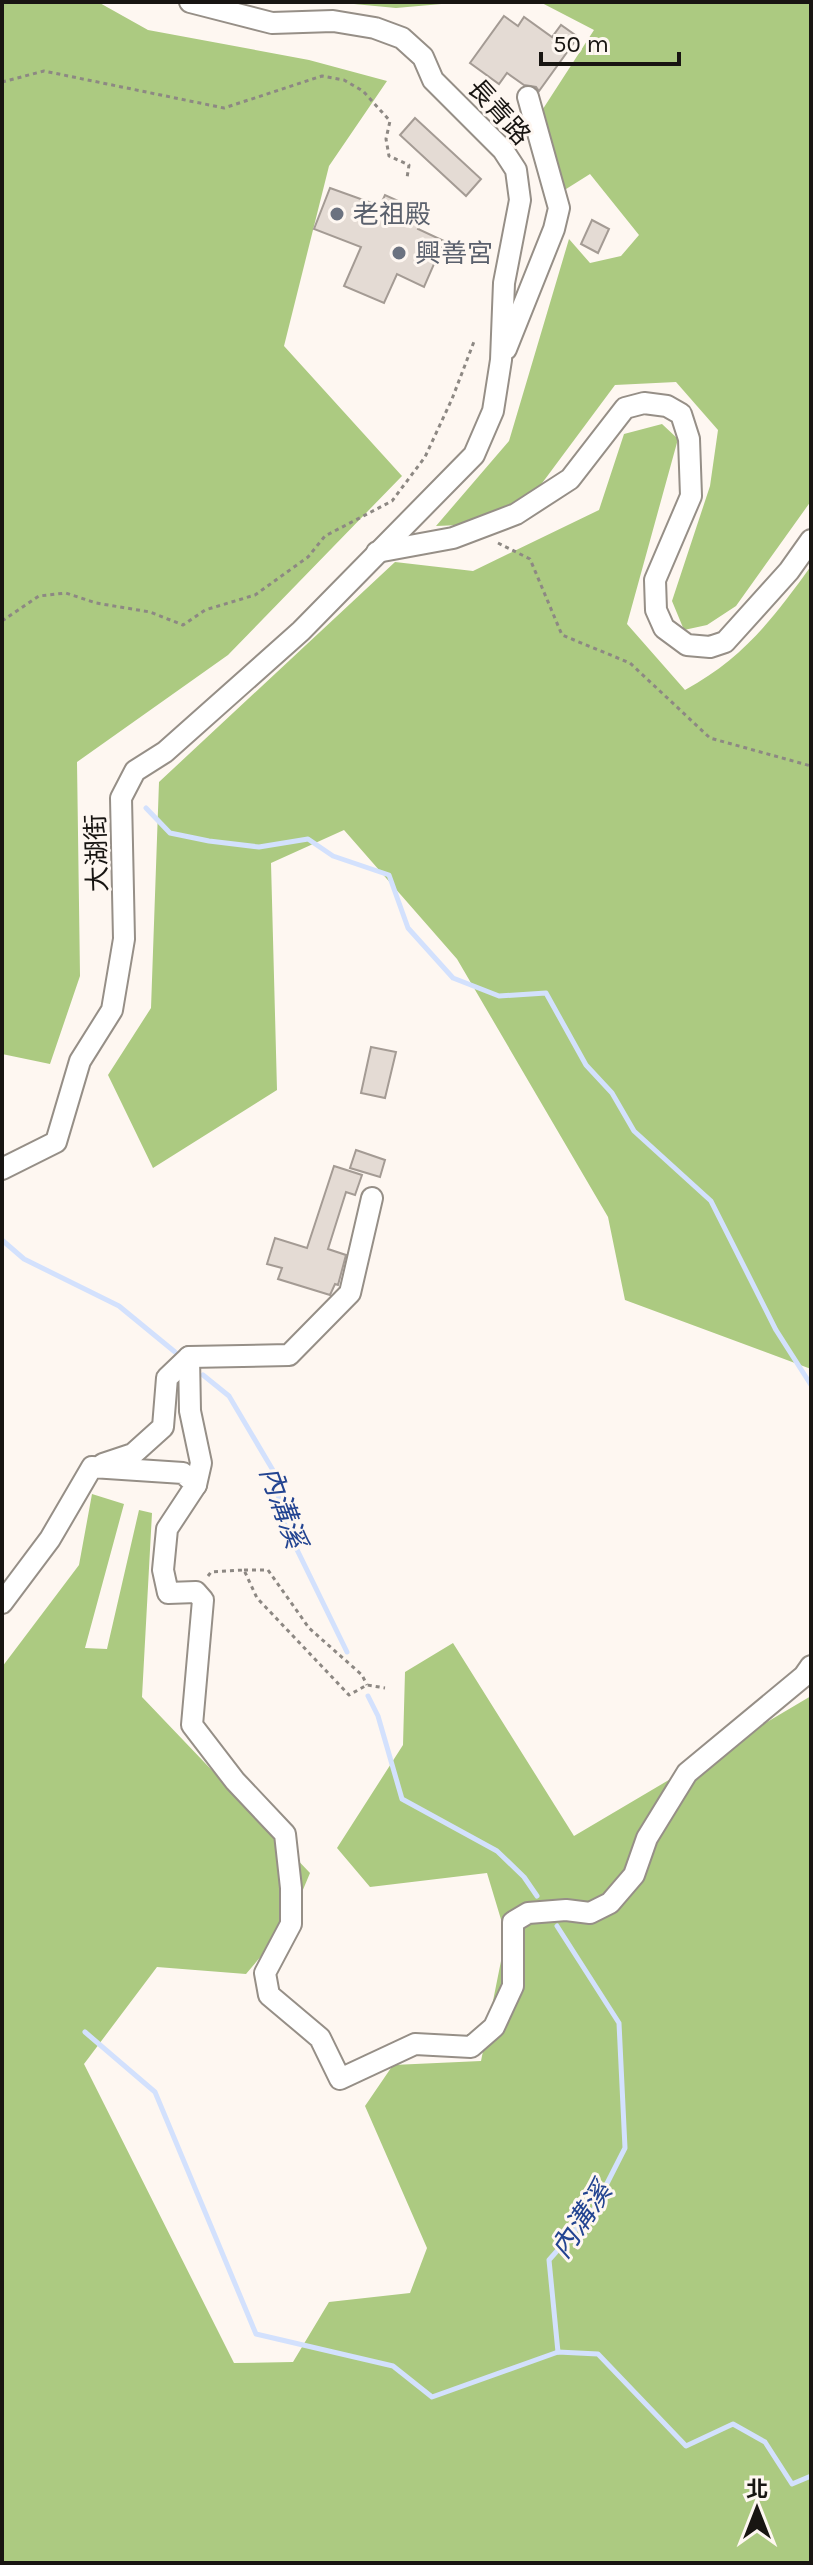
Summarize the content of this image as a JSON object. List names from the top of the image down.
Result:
{
  "streets": {
    "street": ["長青路", "大湖街"]
  },
  "crossings": [
    ["長青路", "大湖街"]
  ],
  "water": ["內溝溪"],
  "places": ["老祖殿", "興善宮"],
  "scale_bar": "50 m",
  "north": "top"
}
